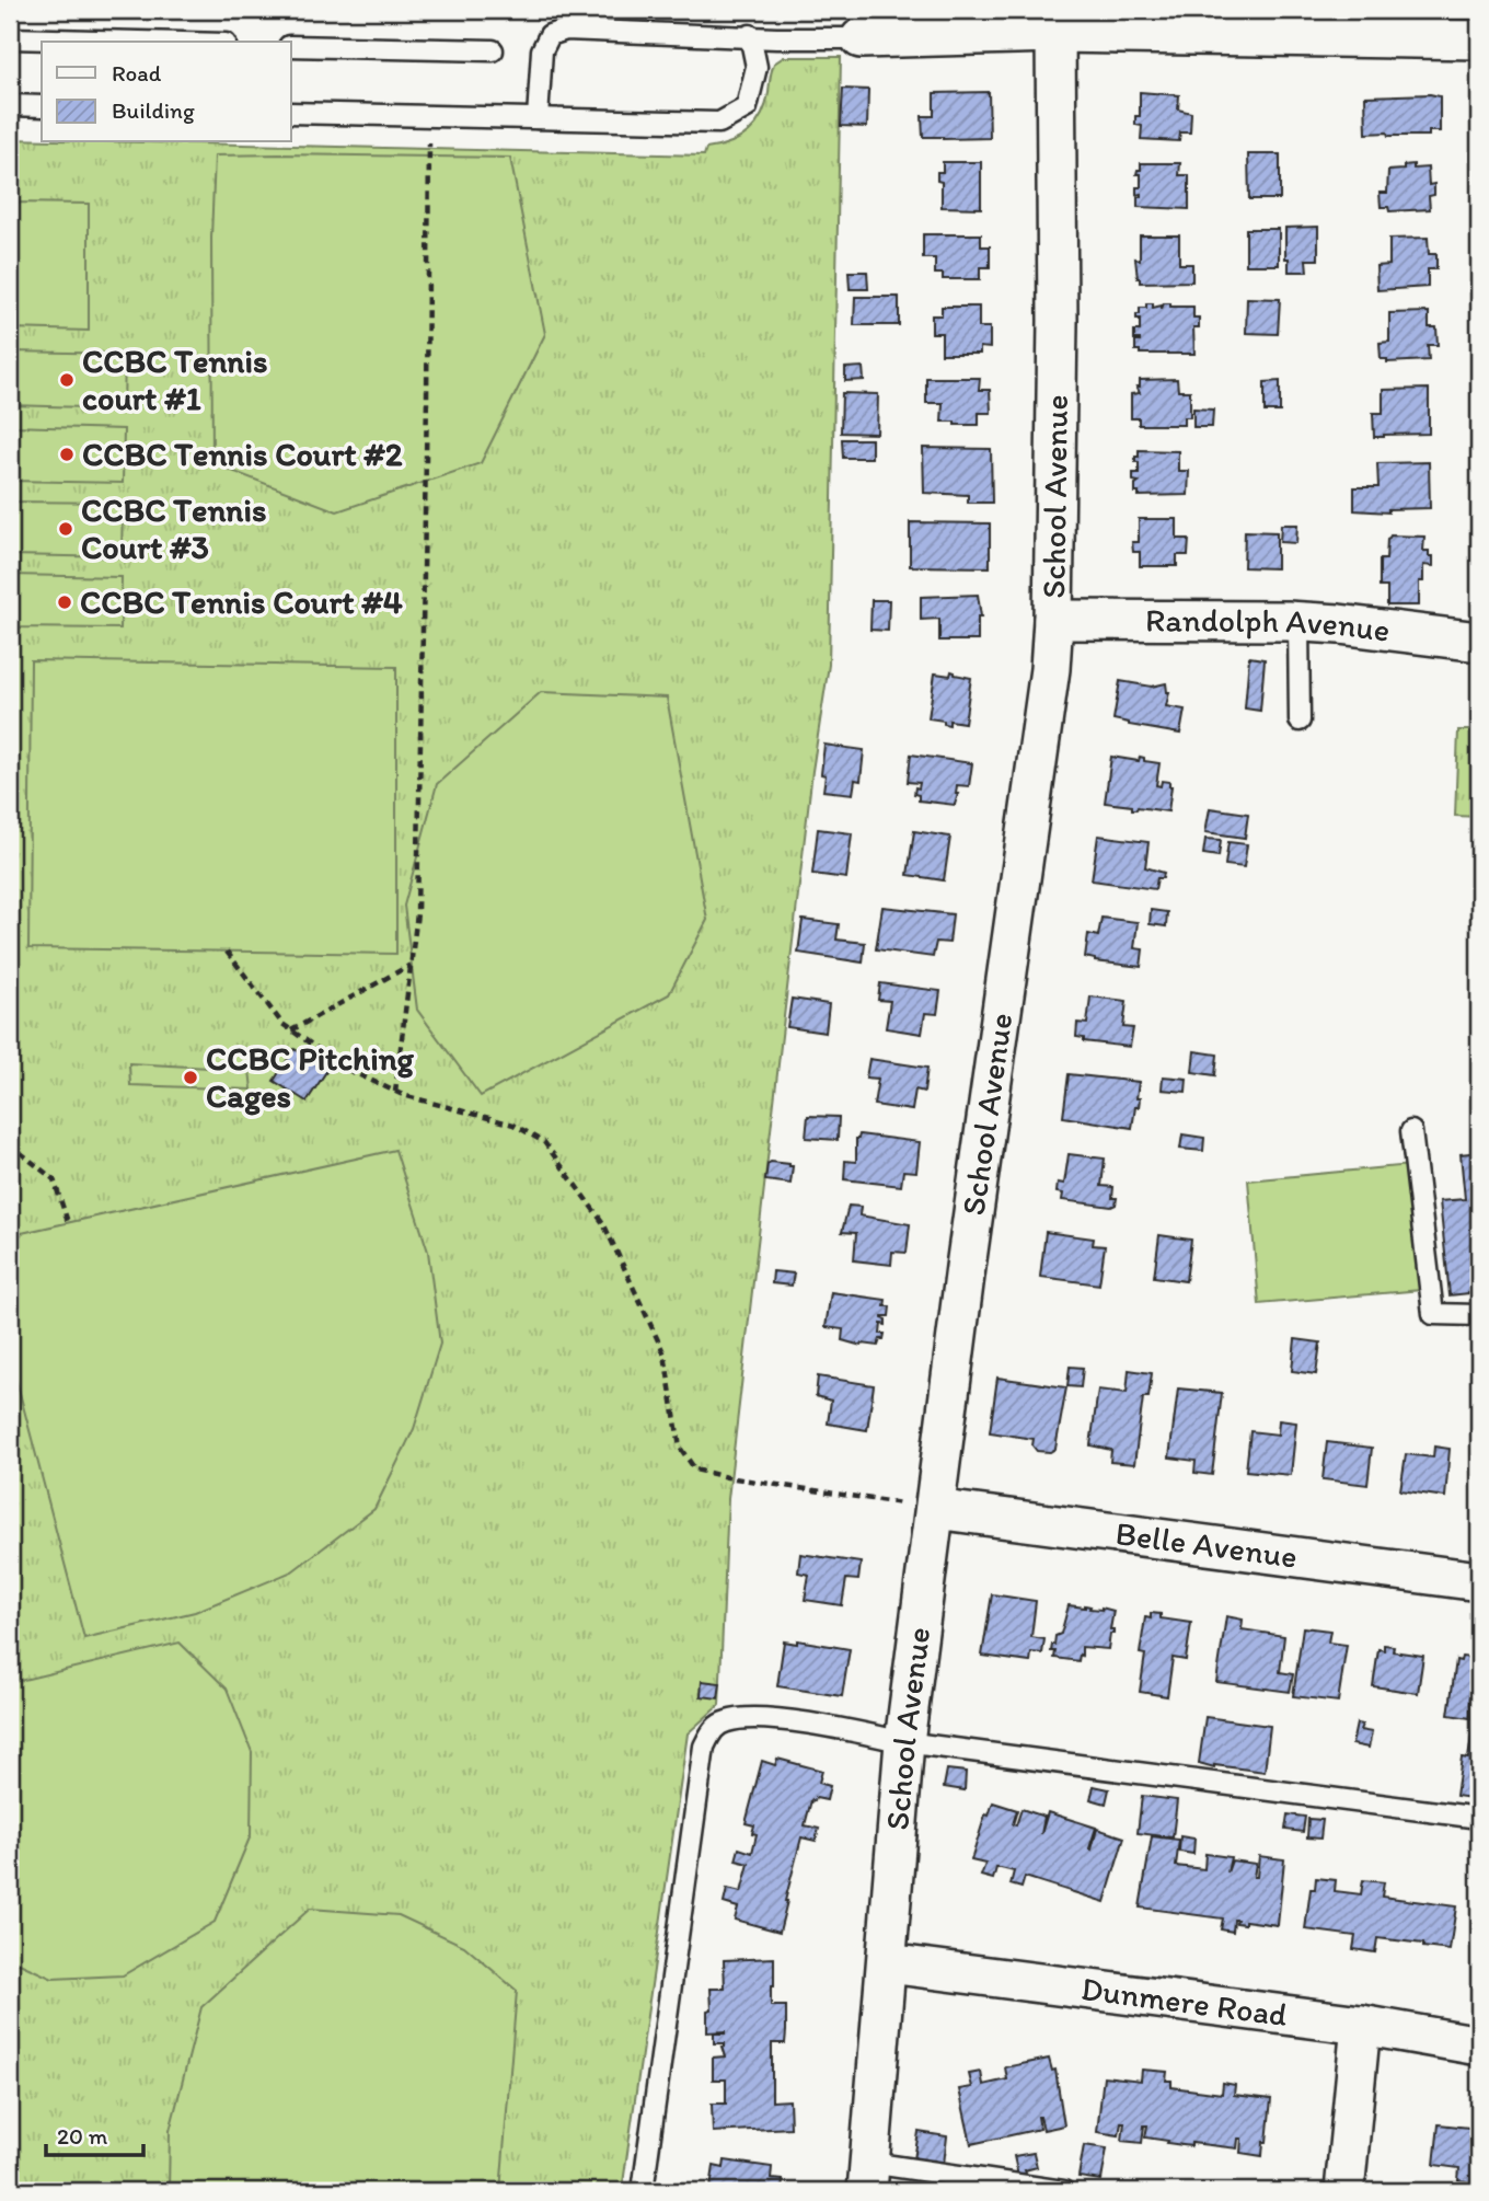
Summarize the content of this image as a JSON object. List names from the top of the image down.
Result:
{
  "streets": {
    "street": [
      "School Avenue",
      "Randolph Avenue",
      "Belle Avenue",
      "Dunmere Road"
    ]
  },
  "crossings": [
    ["School Avenue", "Randolph Avenue"],
    ["School Avenue", "Belle Avenue"],
    ["School Avenue", "Dunmere Road"]
  ],
  "places": [
    "CCBC Tennis court #1",
    "CCBC Tennis Court #2",
    "CCBC Tennis Court #3",
    "CCBC Tennis Court #4",
    "CCBC Pitching Cages"
  ],
  "legend": ["Road", "Building"],
  "scale_bar": "20 m"
}
